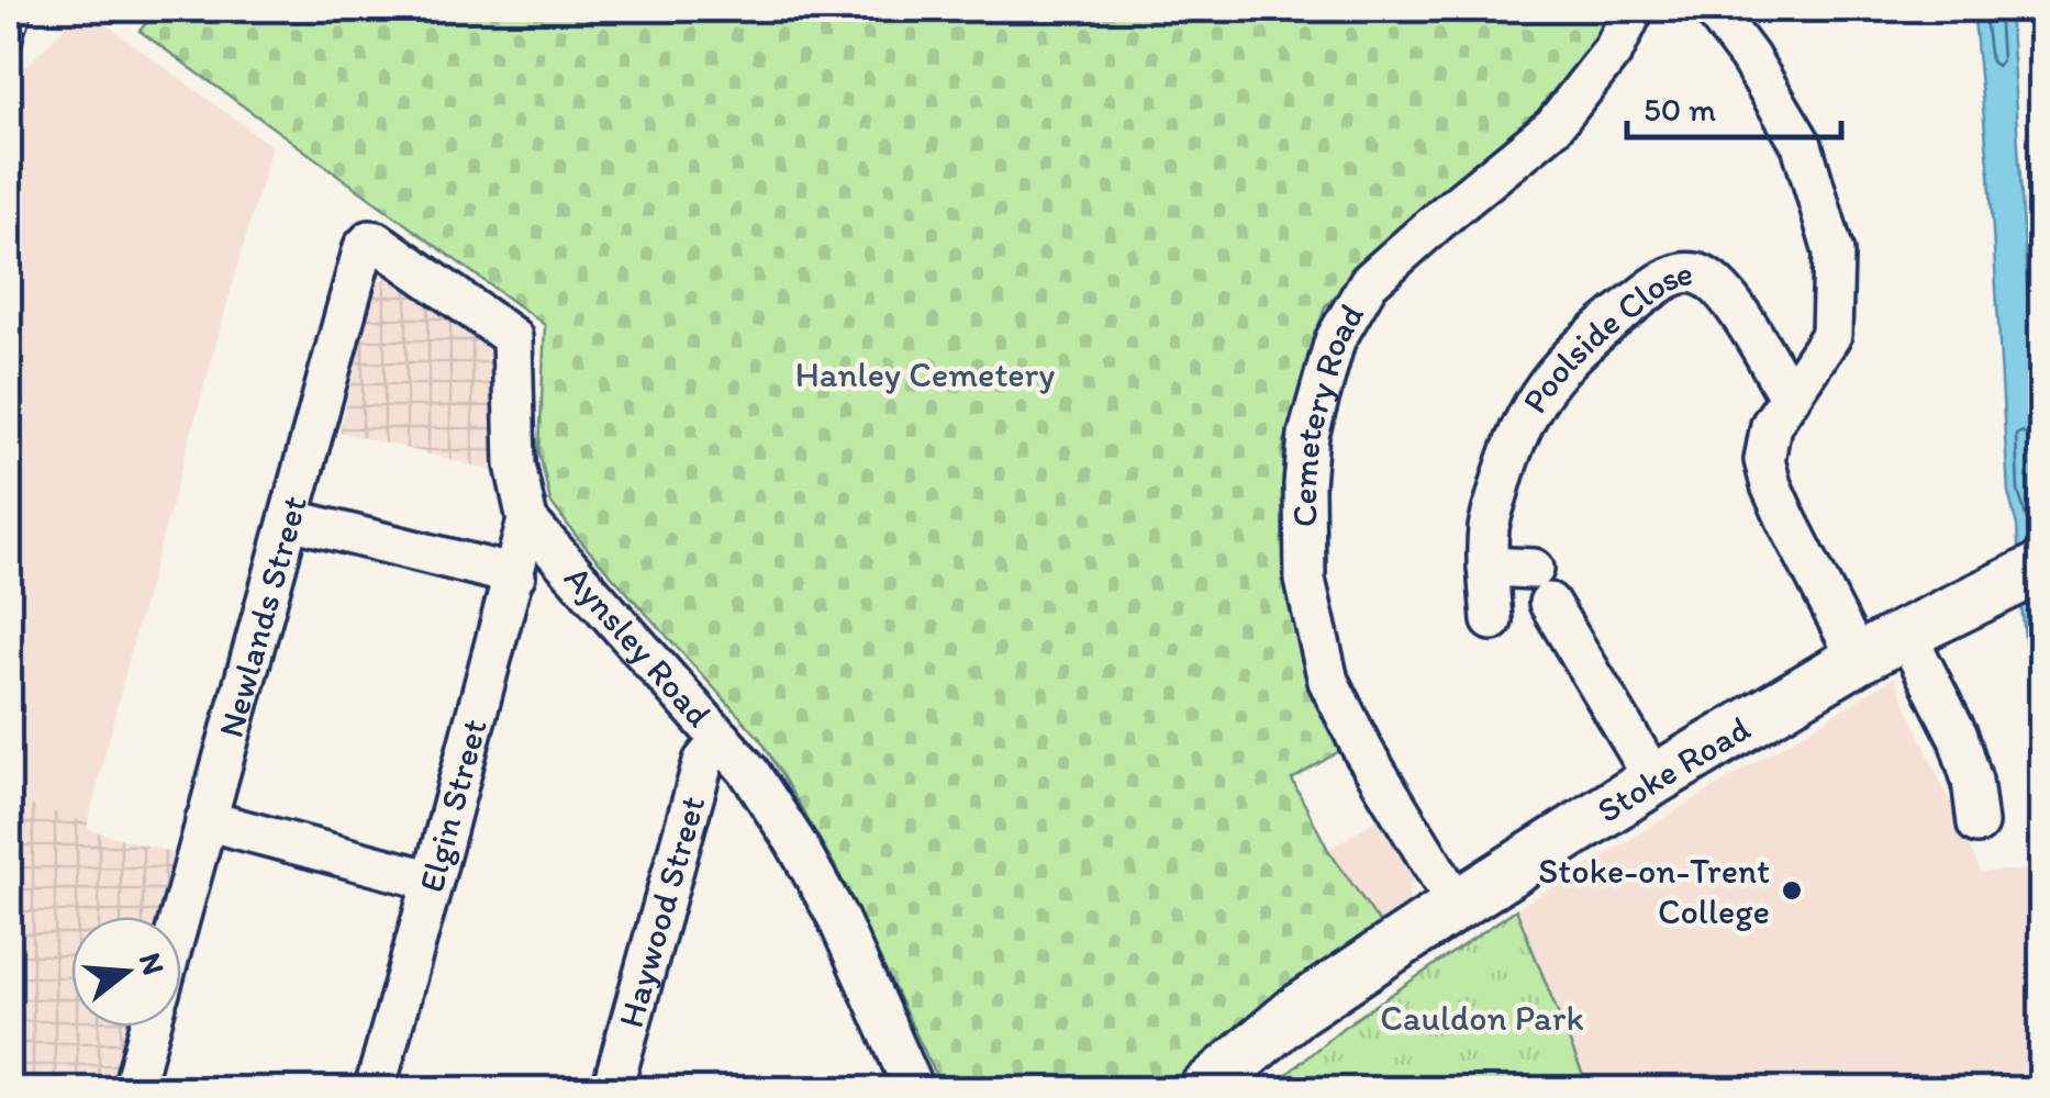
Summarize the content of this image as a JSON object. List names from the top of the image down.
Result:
{
  "streets": {
    "main road": ["Stoke Road"],
    "street": [
      "Poolside Close",
      "Cemetery Road",
      "Newlands Street",
      "Aynsley Road",
      "Elgin Street",
      "Haywood Street"
    ]
  },
  "crossings": [
    ["Cemetery Road", "Stoke Road"],
    ["Newlands Street", "Aynsley Road"],
    ["Aynsley Road", "Elgin Street"],
    ["Aynsley Road", "Haywood Street"]
  ],
  "parks": ["Hanley Cemetery", "Cauldon Park"],
  "places": ["Stoke-on-Trent College"],
  "scale_bar": "50 m",
  "north": "right"
}
